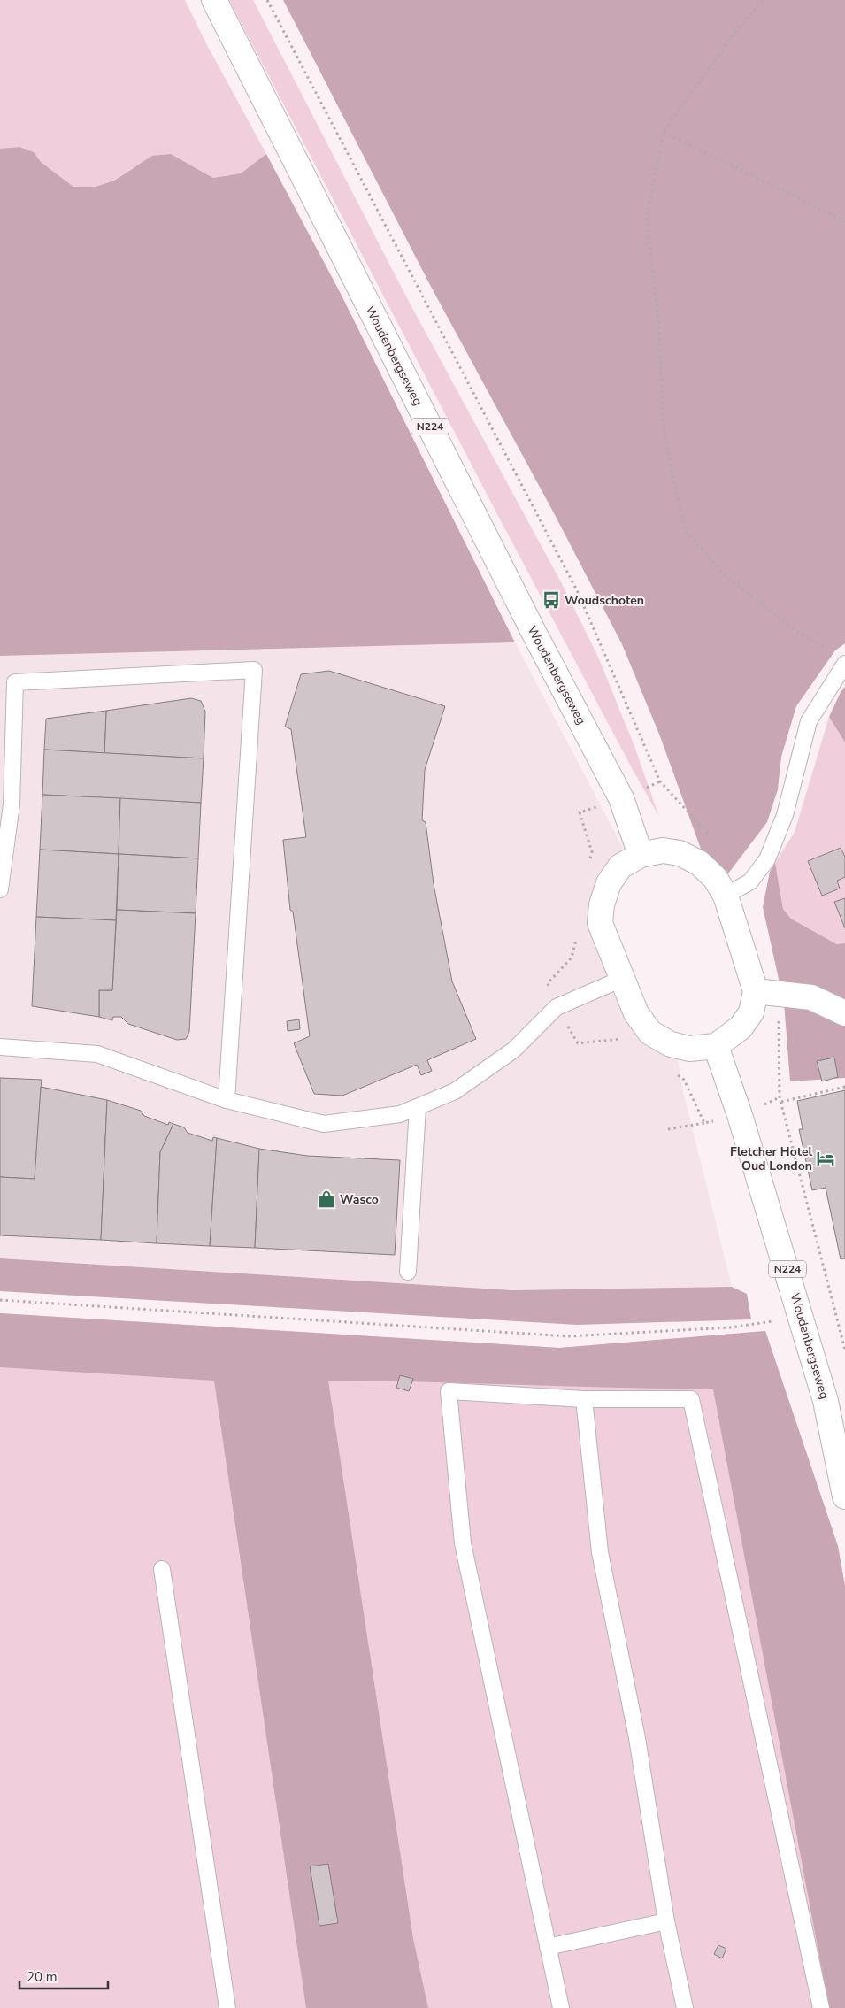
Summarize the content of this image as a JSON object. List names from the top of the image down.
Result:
{
  "streets": {
    "main road": ["Woudenbergseweg", "N224"]
  },
  "places": {
    "bus stop": ["Woudschoten"],
    "hotel": ["Fletcher Hotel Oud London"],
    "shop": ["Wasco"]
  },
  "scale_bar": "20 m"
}
